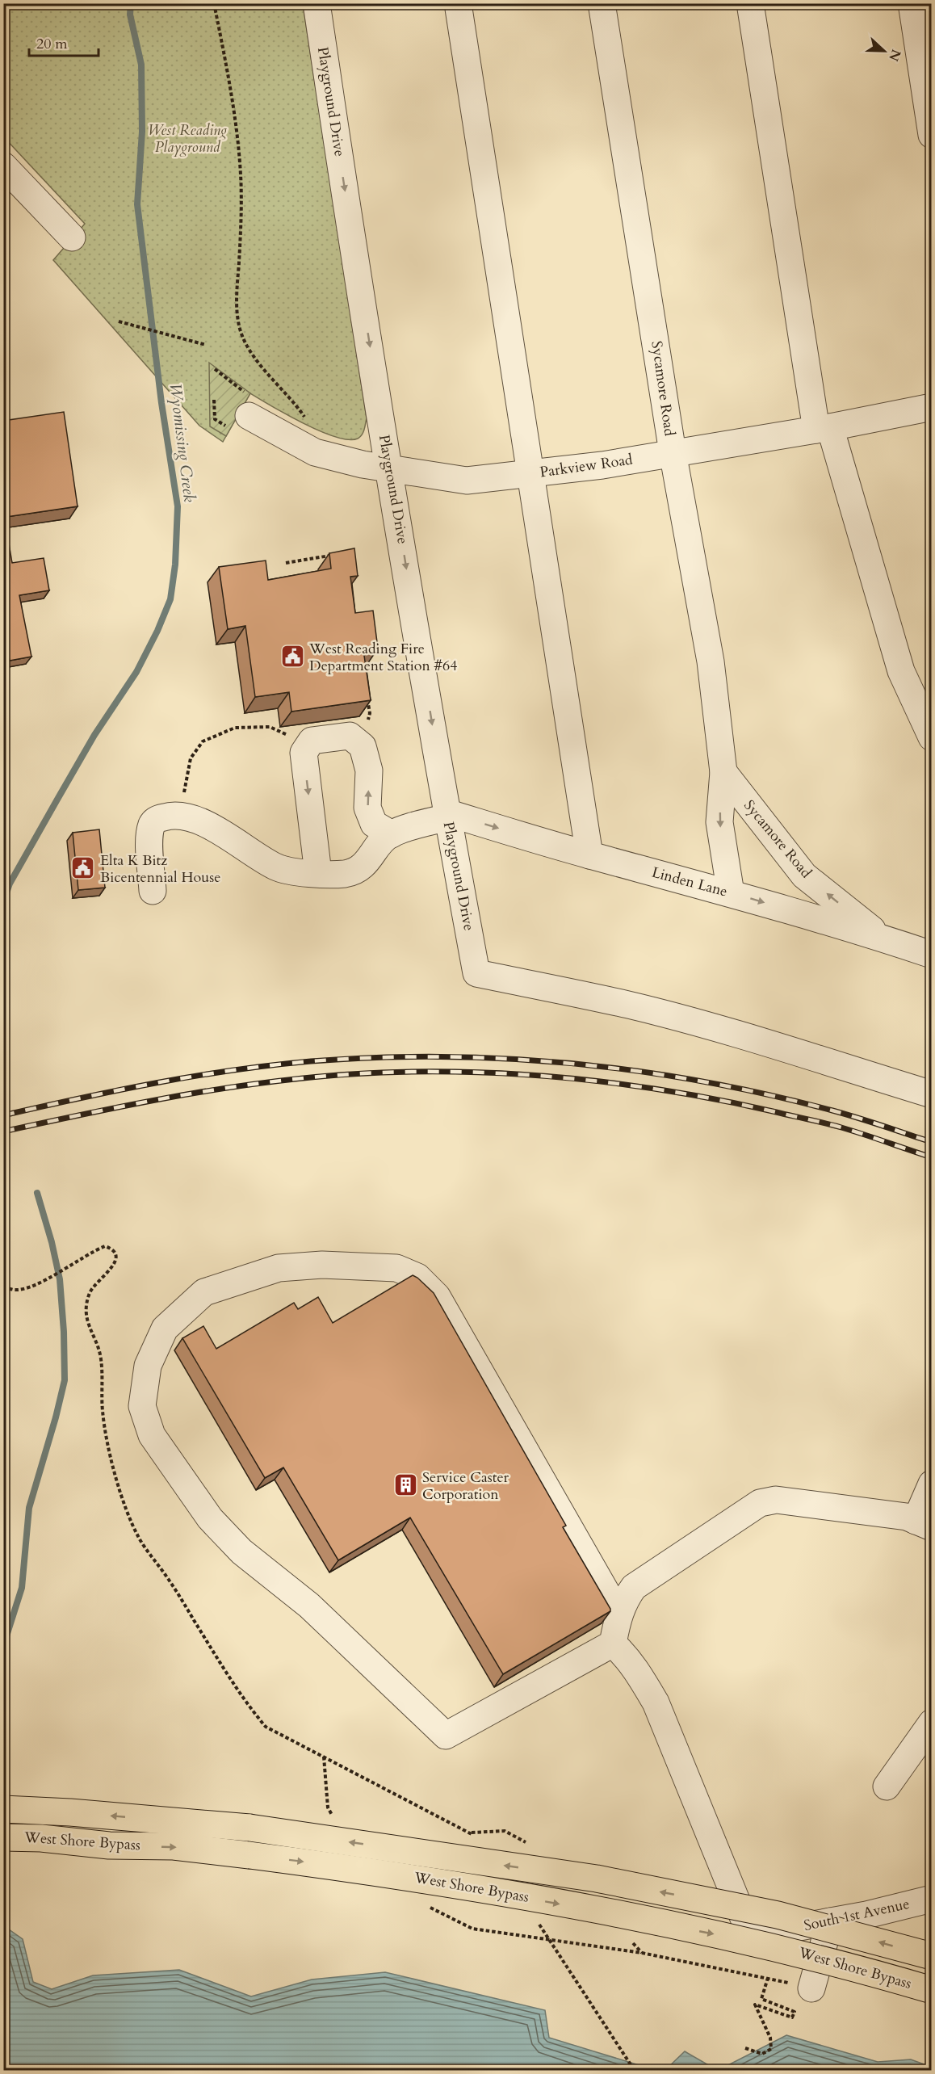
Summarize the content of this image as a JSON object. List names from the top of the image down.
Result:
{
  "streets": {
    "highway": ["West Shore Bypass"],
    "street": [
      "Playground Drive",
      "Sycamore Road",
      "Parkview Road",
      "Linden Lane",
      "South 1st Avenue"
    ]
  },
  "crossings": [
    ["Playground Drive", "Parkview Road"],
    ["Playground Drive", "Linden Lane"],
    ["Sycamore Road", "Parkview Road"],
    ["Sycamore Road", "Linden Lane"]
  ],
  "one_way": ["Linden Lane"],
  "water": ["Wyomissing Creek"],
  "parks": ["West Reading Playground"],
  "places": {
    "public building": ["West Reading Fire Department Station #64", "Elta K Bitz Bicentennial House"],
    "building": ["Service Caster Corporation"]
  },
  "scale_bar": "20 m",
  "north": "right"
}
